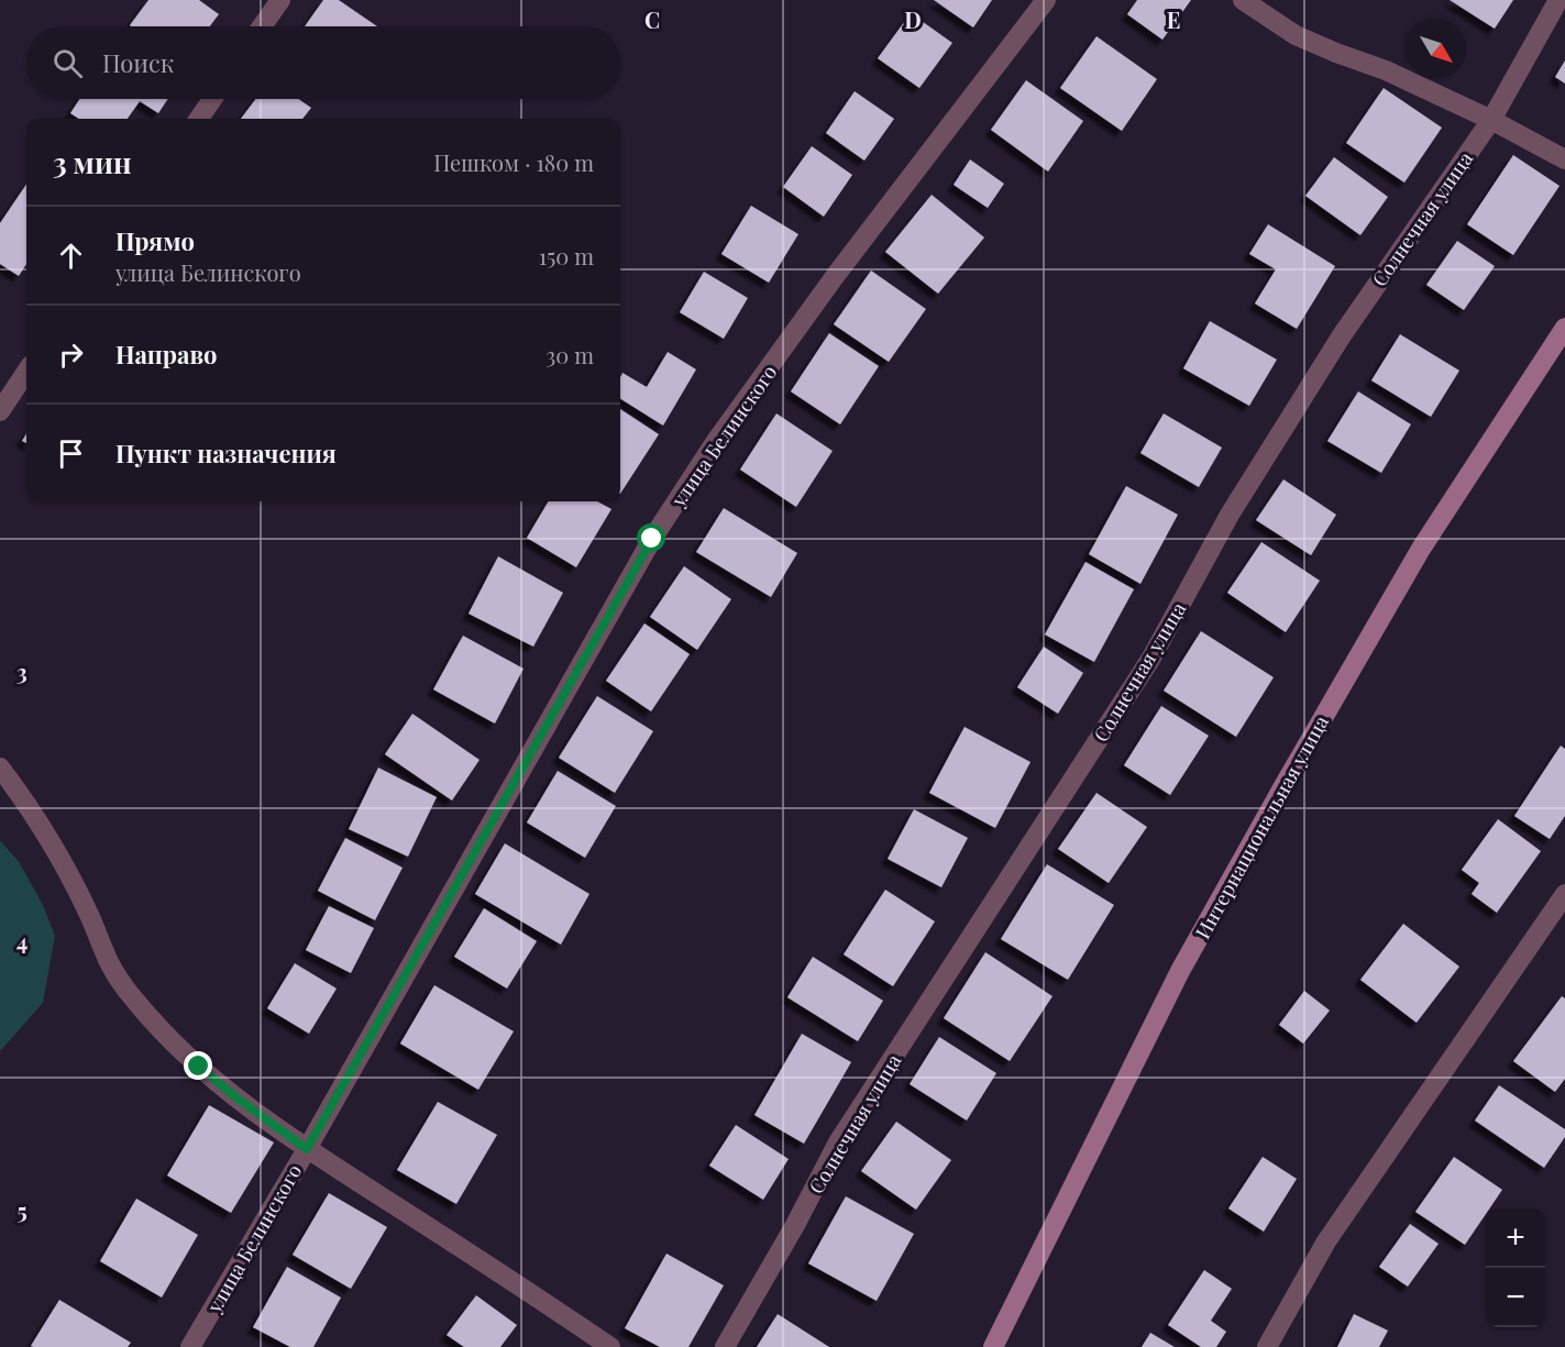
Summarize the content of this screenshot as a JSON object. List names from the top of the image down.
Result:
{
  "streets": {
    "main road": ["Интернациональная улица"],
    "street": ["Солнечная улица", "улица Белинского"]
  },
  "north": "bottom right",
  "page": {
    "search": "Поиск",
    "heading": ["3 мин", "Пешком · 180 m"],
    "list": [
      ["Прямо", "улица Белинского", "150 m"],
      ["Направо", "30 m"],
      "Пункт назначения"
    ],
    "map_buttons": ["+", "−"]
  },
  "grid": {
    "columns": ["C", "D", "E"],
    "rows": ["3", "4", "5"]
  }
}
